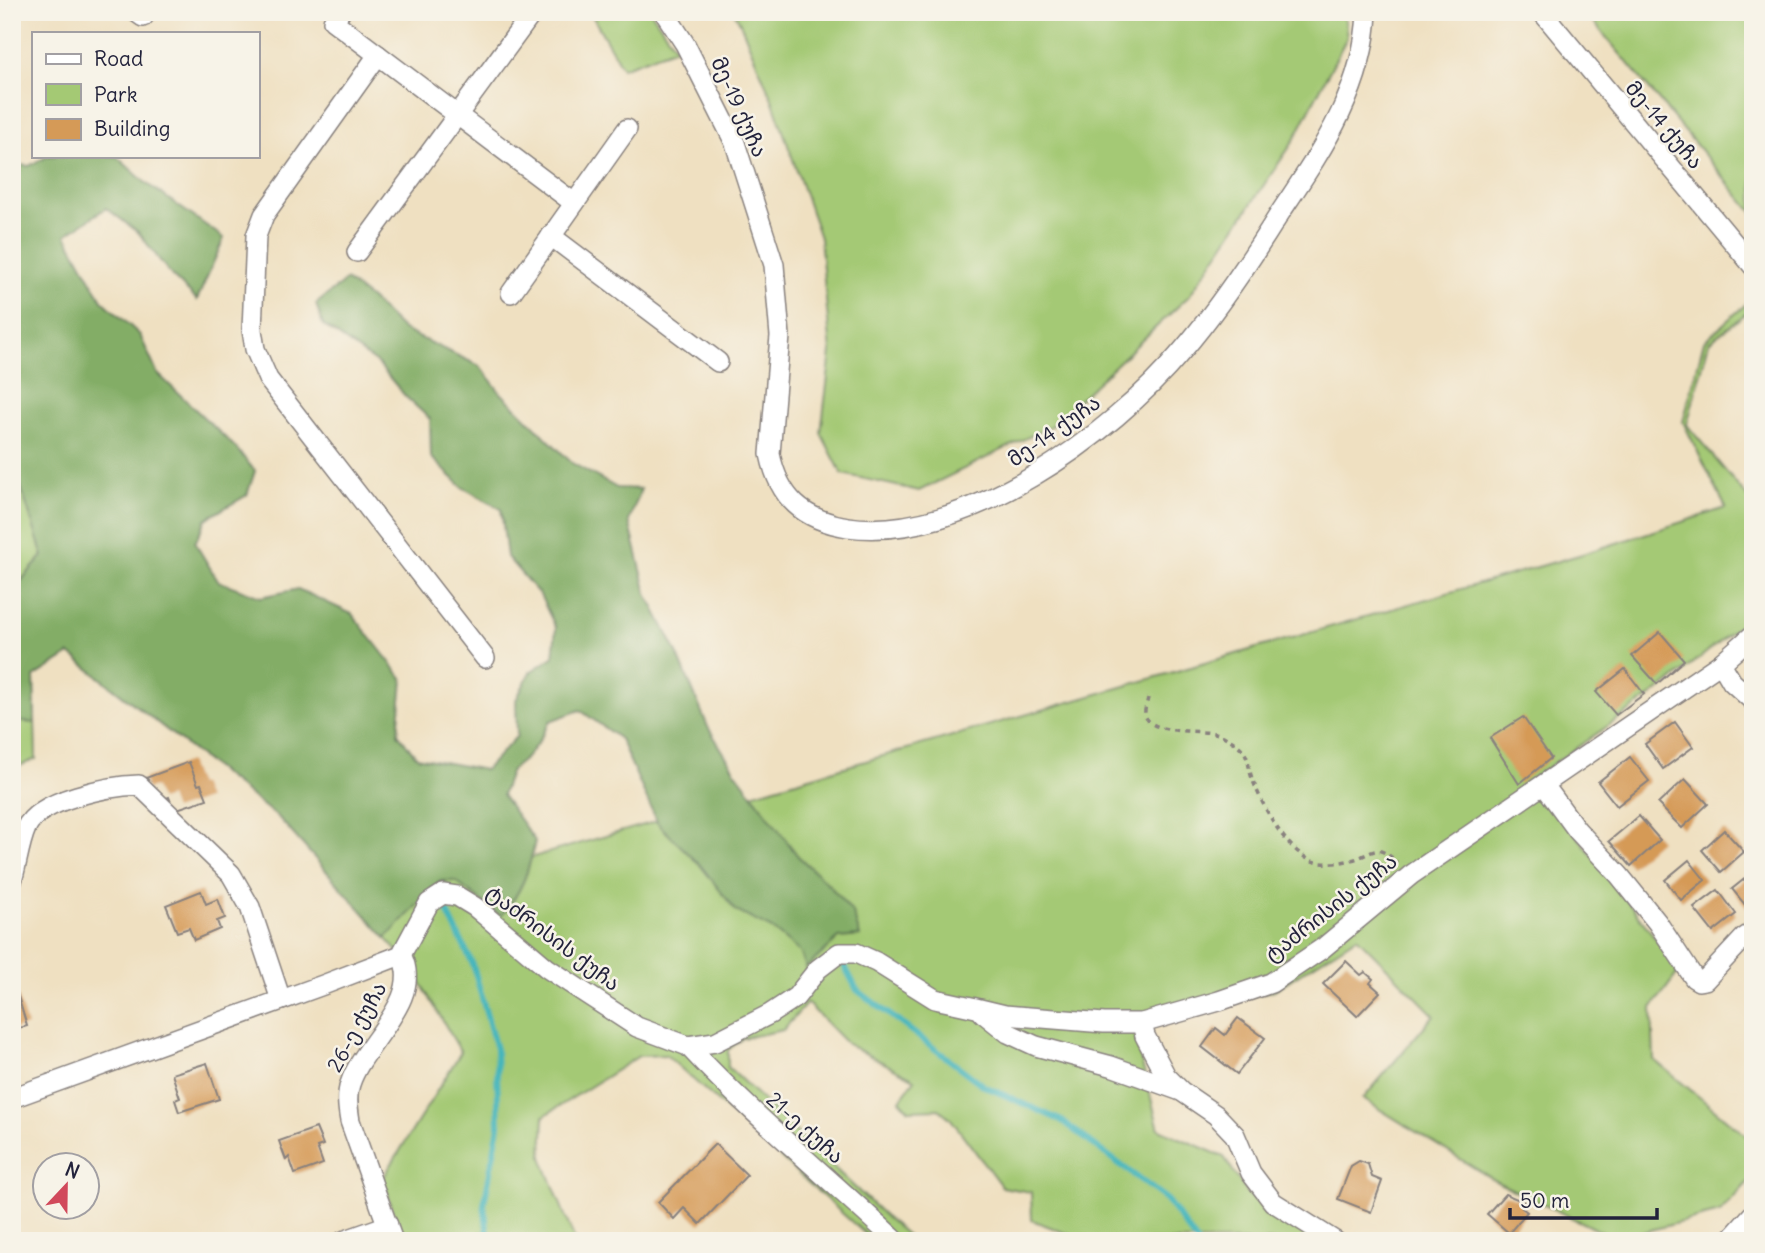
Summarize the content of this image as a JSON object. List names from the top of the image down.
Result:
{
  "streets": {
    "street": [
      "მე-19 ქუჩა",
      "მე-14 ქუჩა",
      "ტაძრისის ქუჩა",
      "26-ე ქუჩა",
      "21-ე ქუჩა"
    ]
  },
  "crossings": [
    ["მე-19 ქუჩა", "მე-14 ქუჩა"],
    ["ტაძრისის ქუჩა", "26-ე ქუჩა"],
    ["ტაძრისის ქუჩა", "21-ე ქუჩა"]
  ],
  "legend": ["Road", "Park", "Building"],
  "scale_bar": "50 m",
  "north": "top"
}
